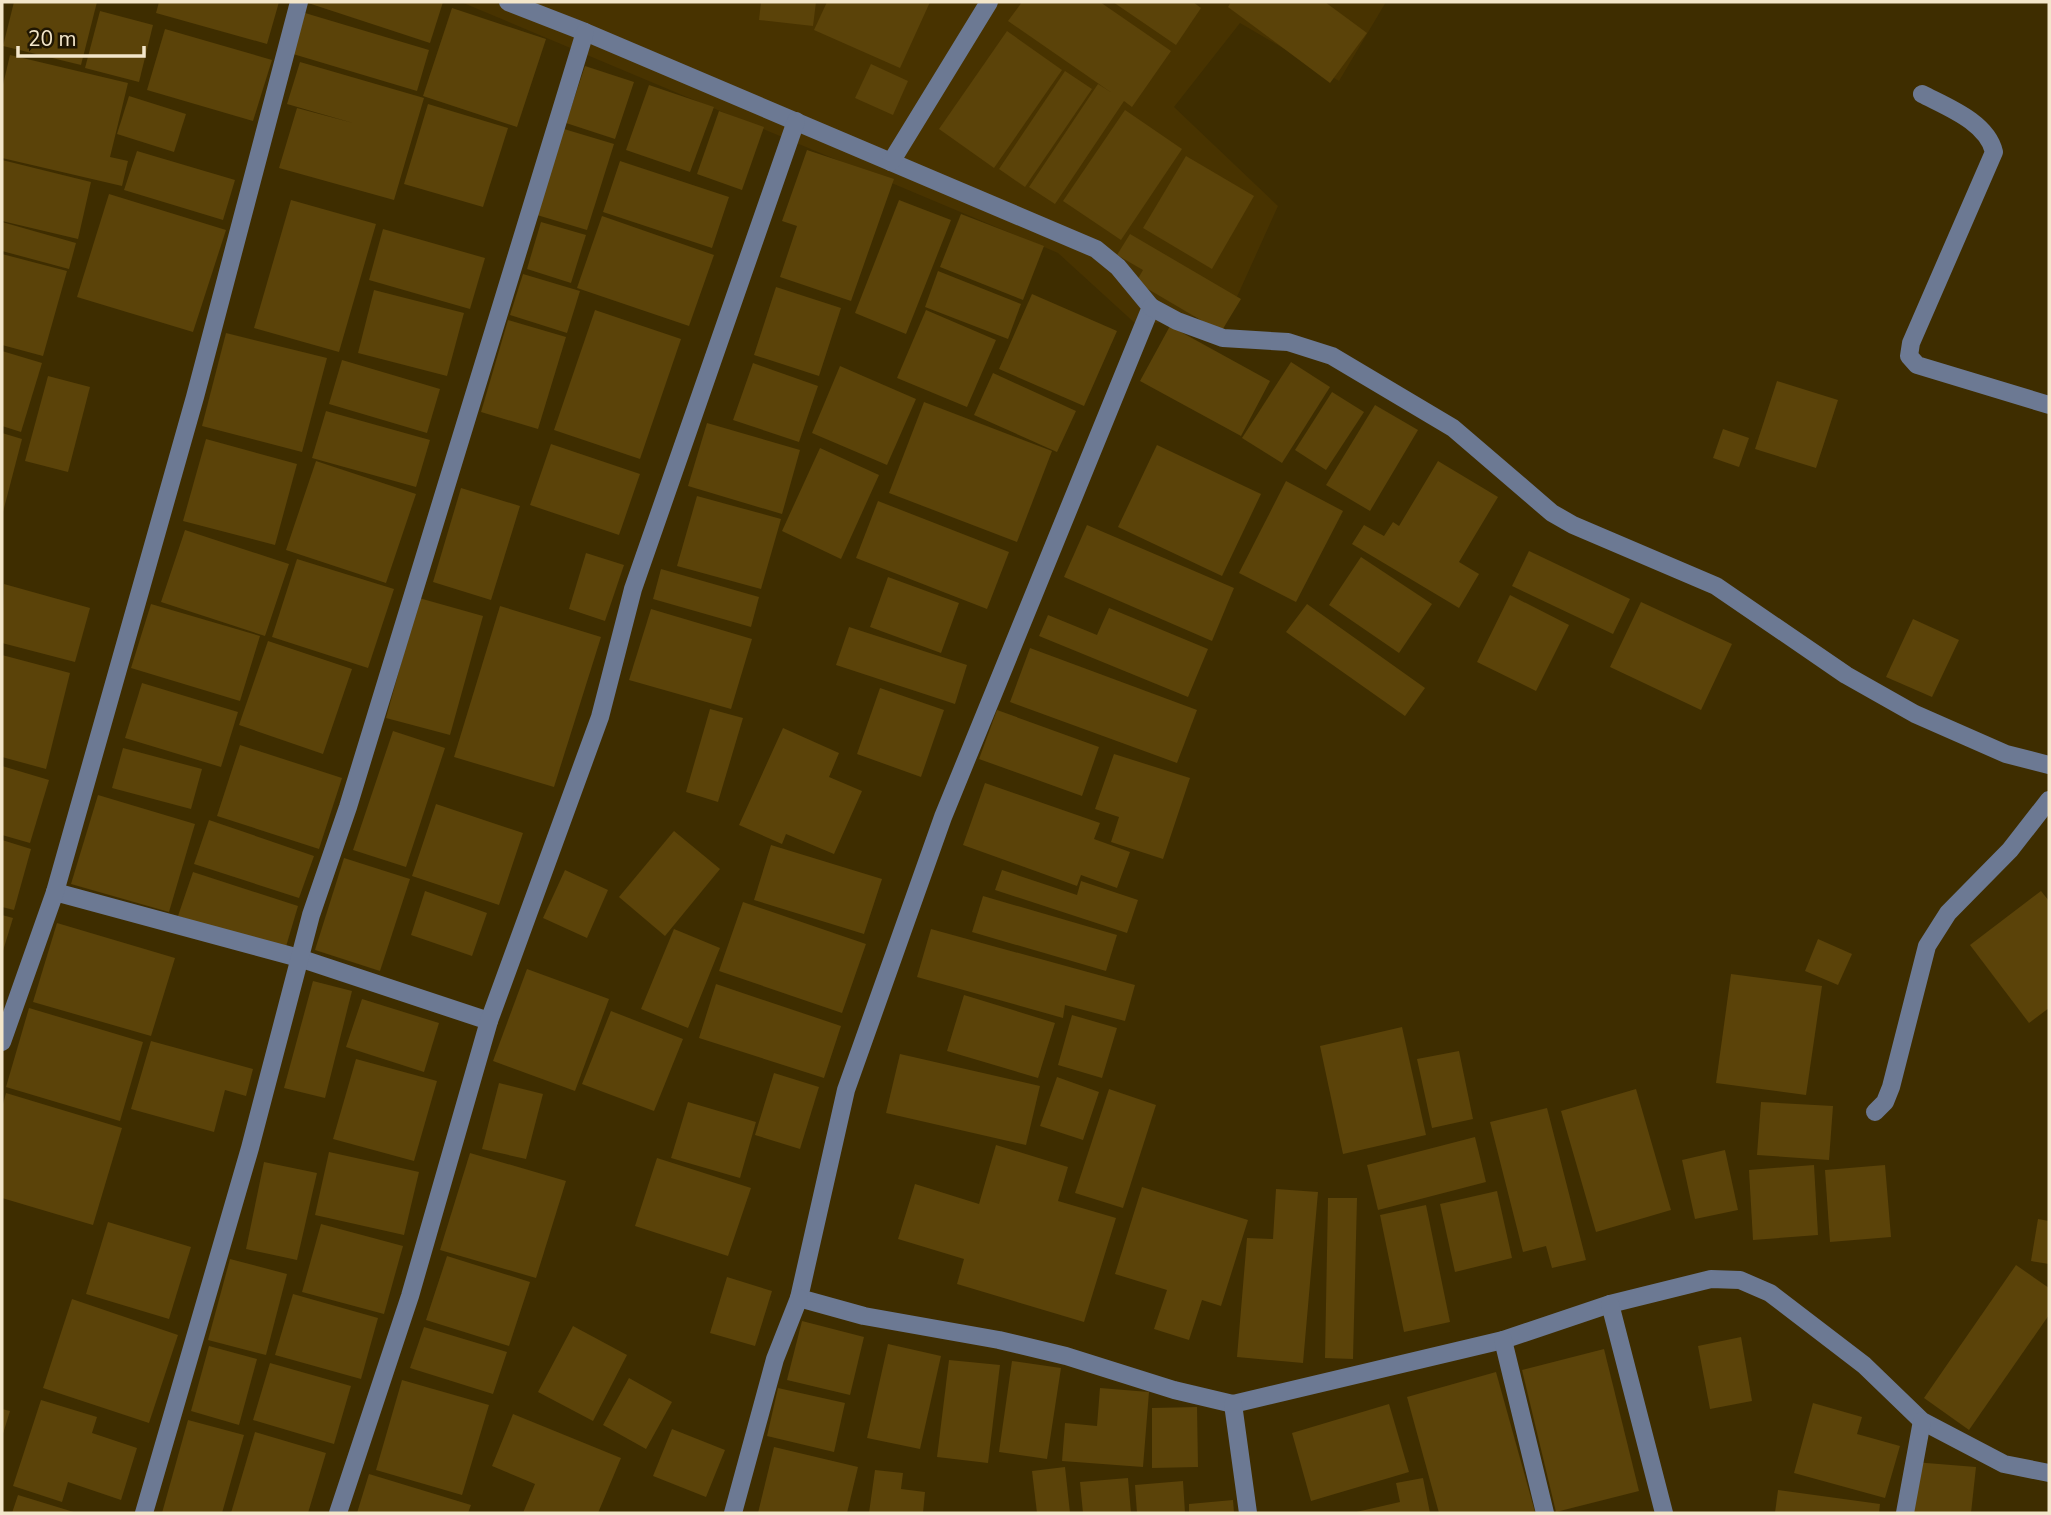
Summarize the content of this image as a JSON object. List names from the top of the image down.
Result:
{
  "scale_bar": "20 m"
}
